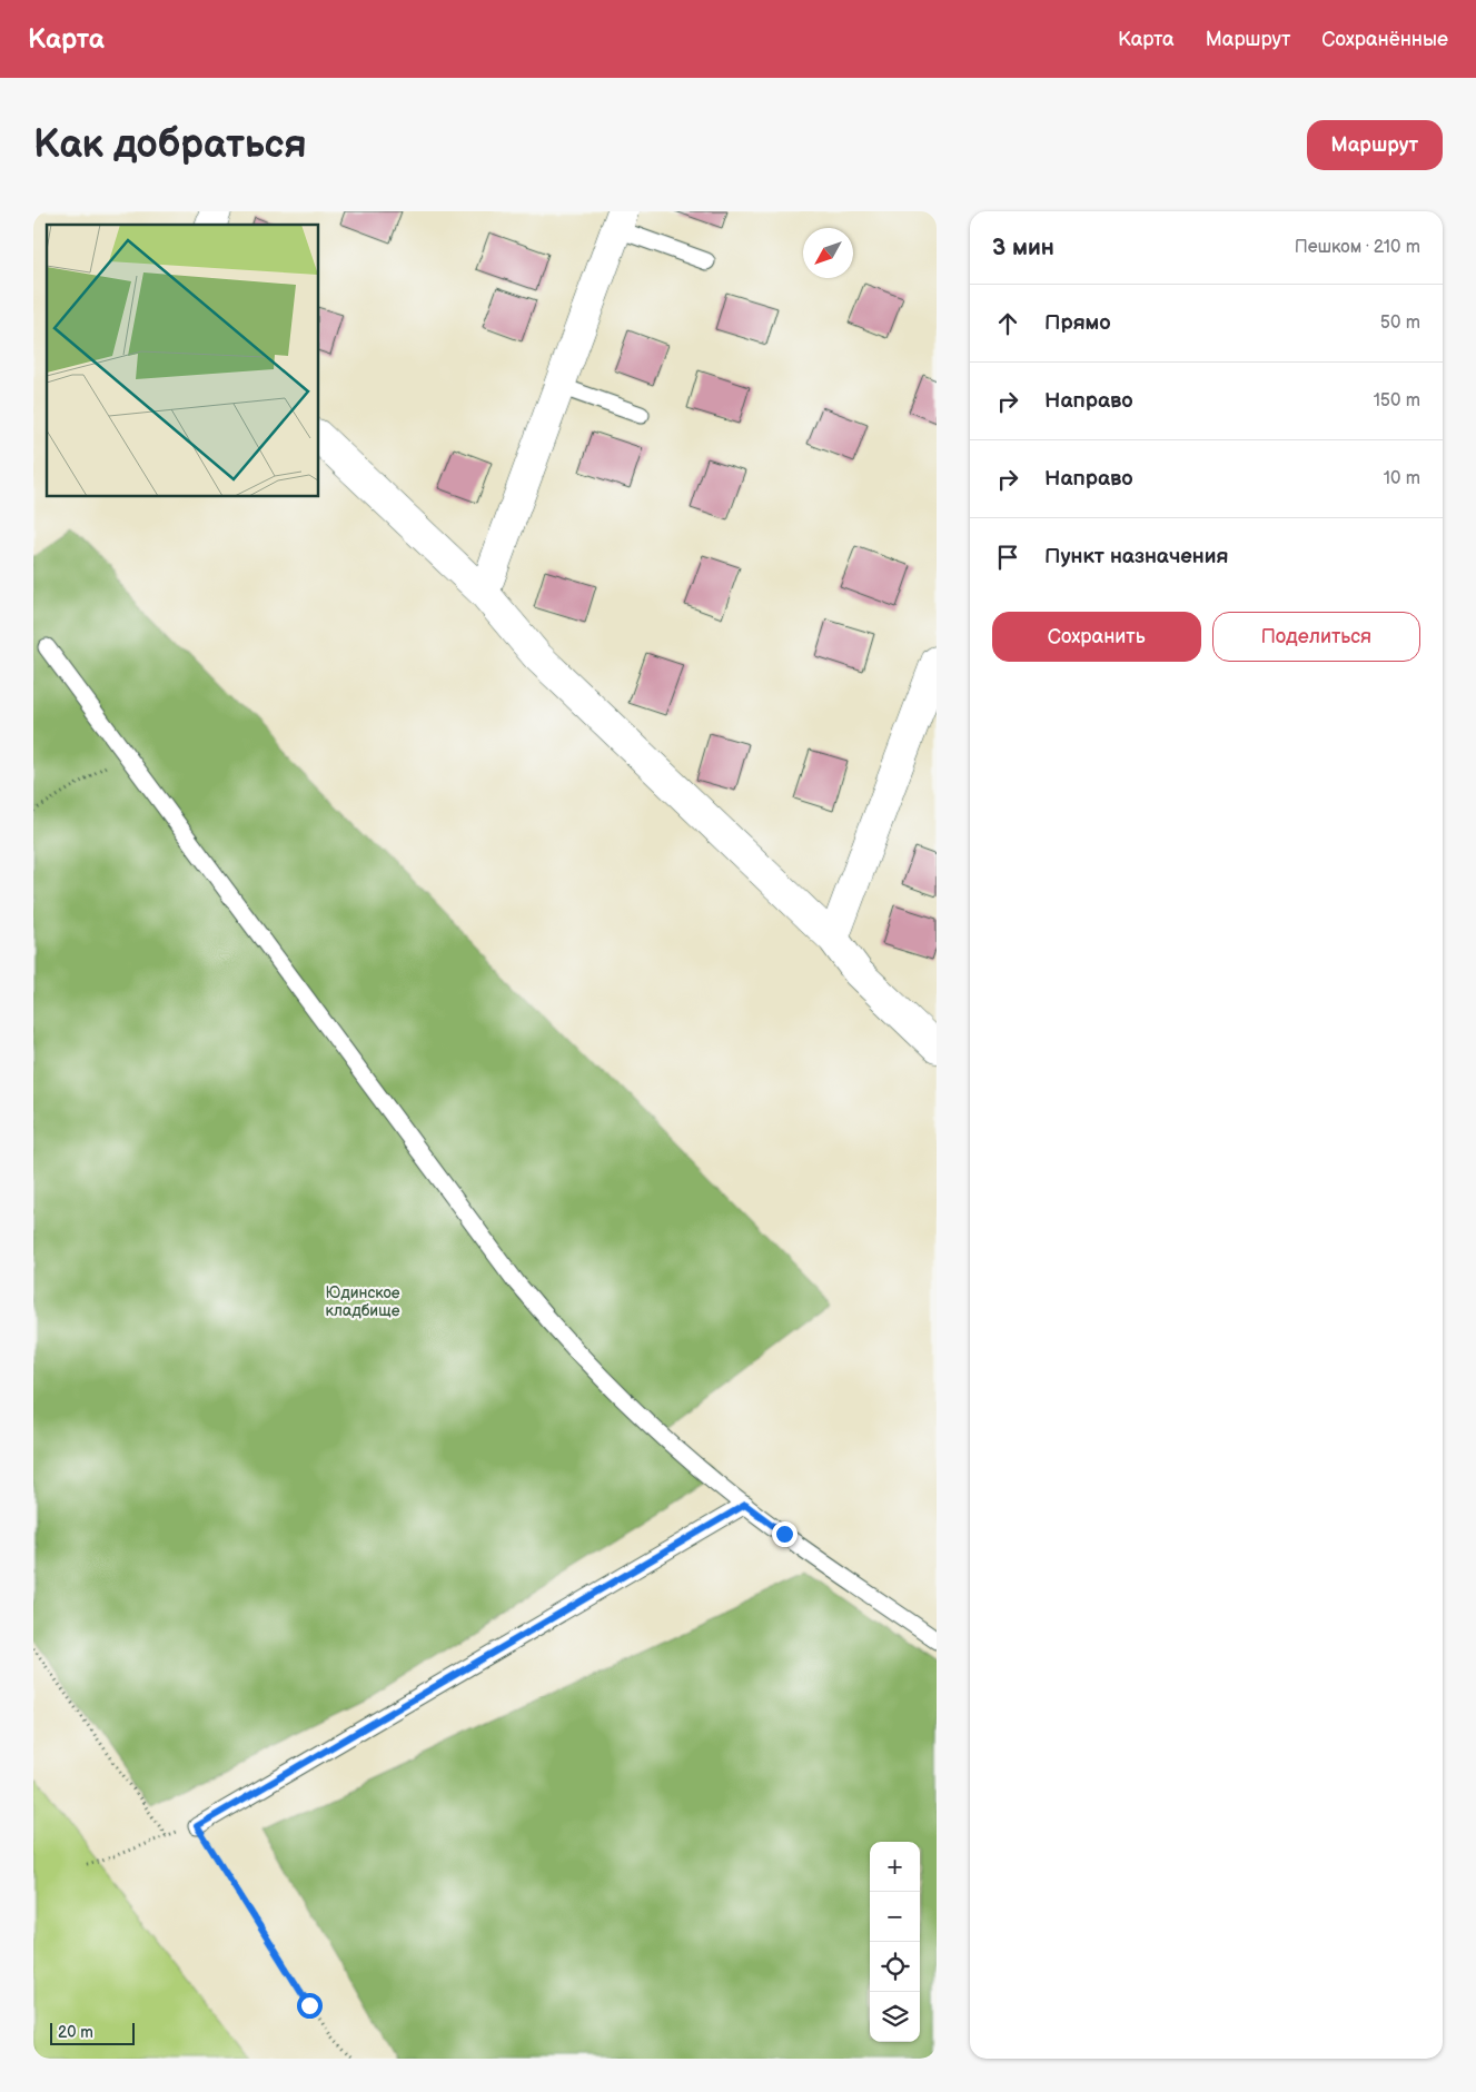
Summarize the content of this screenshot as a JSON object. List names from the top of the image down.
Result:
{
  "parks": ["Юдинское кладбище"],
  "scale_bar": "20 m",
  "north": "bottom left",
  "page": {
    "header": "Карта",
    "nav": ["Карта", "Маршрут", "Сохранённые"],
    "buttons": [
      "Маршрут",
      ["Сохранить", "Поделиться"]
    ],
    "title": "Как добраться",
    "heading": ["3 мин", "Пешком · 210 m"],
    "list": [
      ["Прямо", "50 m"],
      ["Направо", "150 m"],
      ["Направо", "10 m"],
      "Пункт назначения"
    ],
    "map_buttons": ["+", "−"],
    "scale": "20 m"
  }
}
